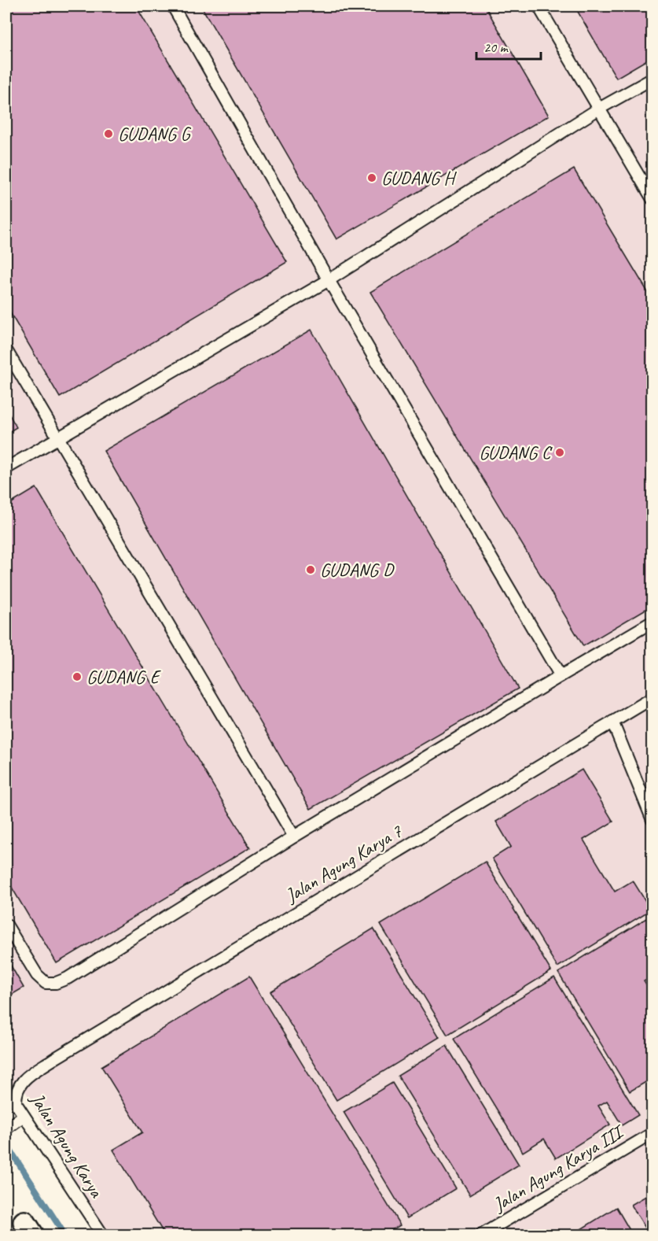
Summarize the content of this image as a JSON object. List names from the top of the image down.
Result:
{
  "streets": {
    "lane": ["Jalan Agung Karya 7", "Jalan Agung Karya", "Jalan Agung Karya III"]
  },
  "crossings": [
    ["Jalan Agung Karya 7", "Jalan Agung Karya"]
  ],
  "places": [
    "GUDANG G",
    "GUDANG H",
    "GUDANG C",
    "GUDANG D",
    "GUDANG E"
  ],
  "scale_bar": "20 m"
}
